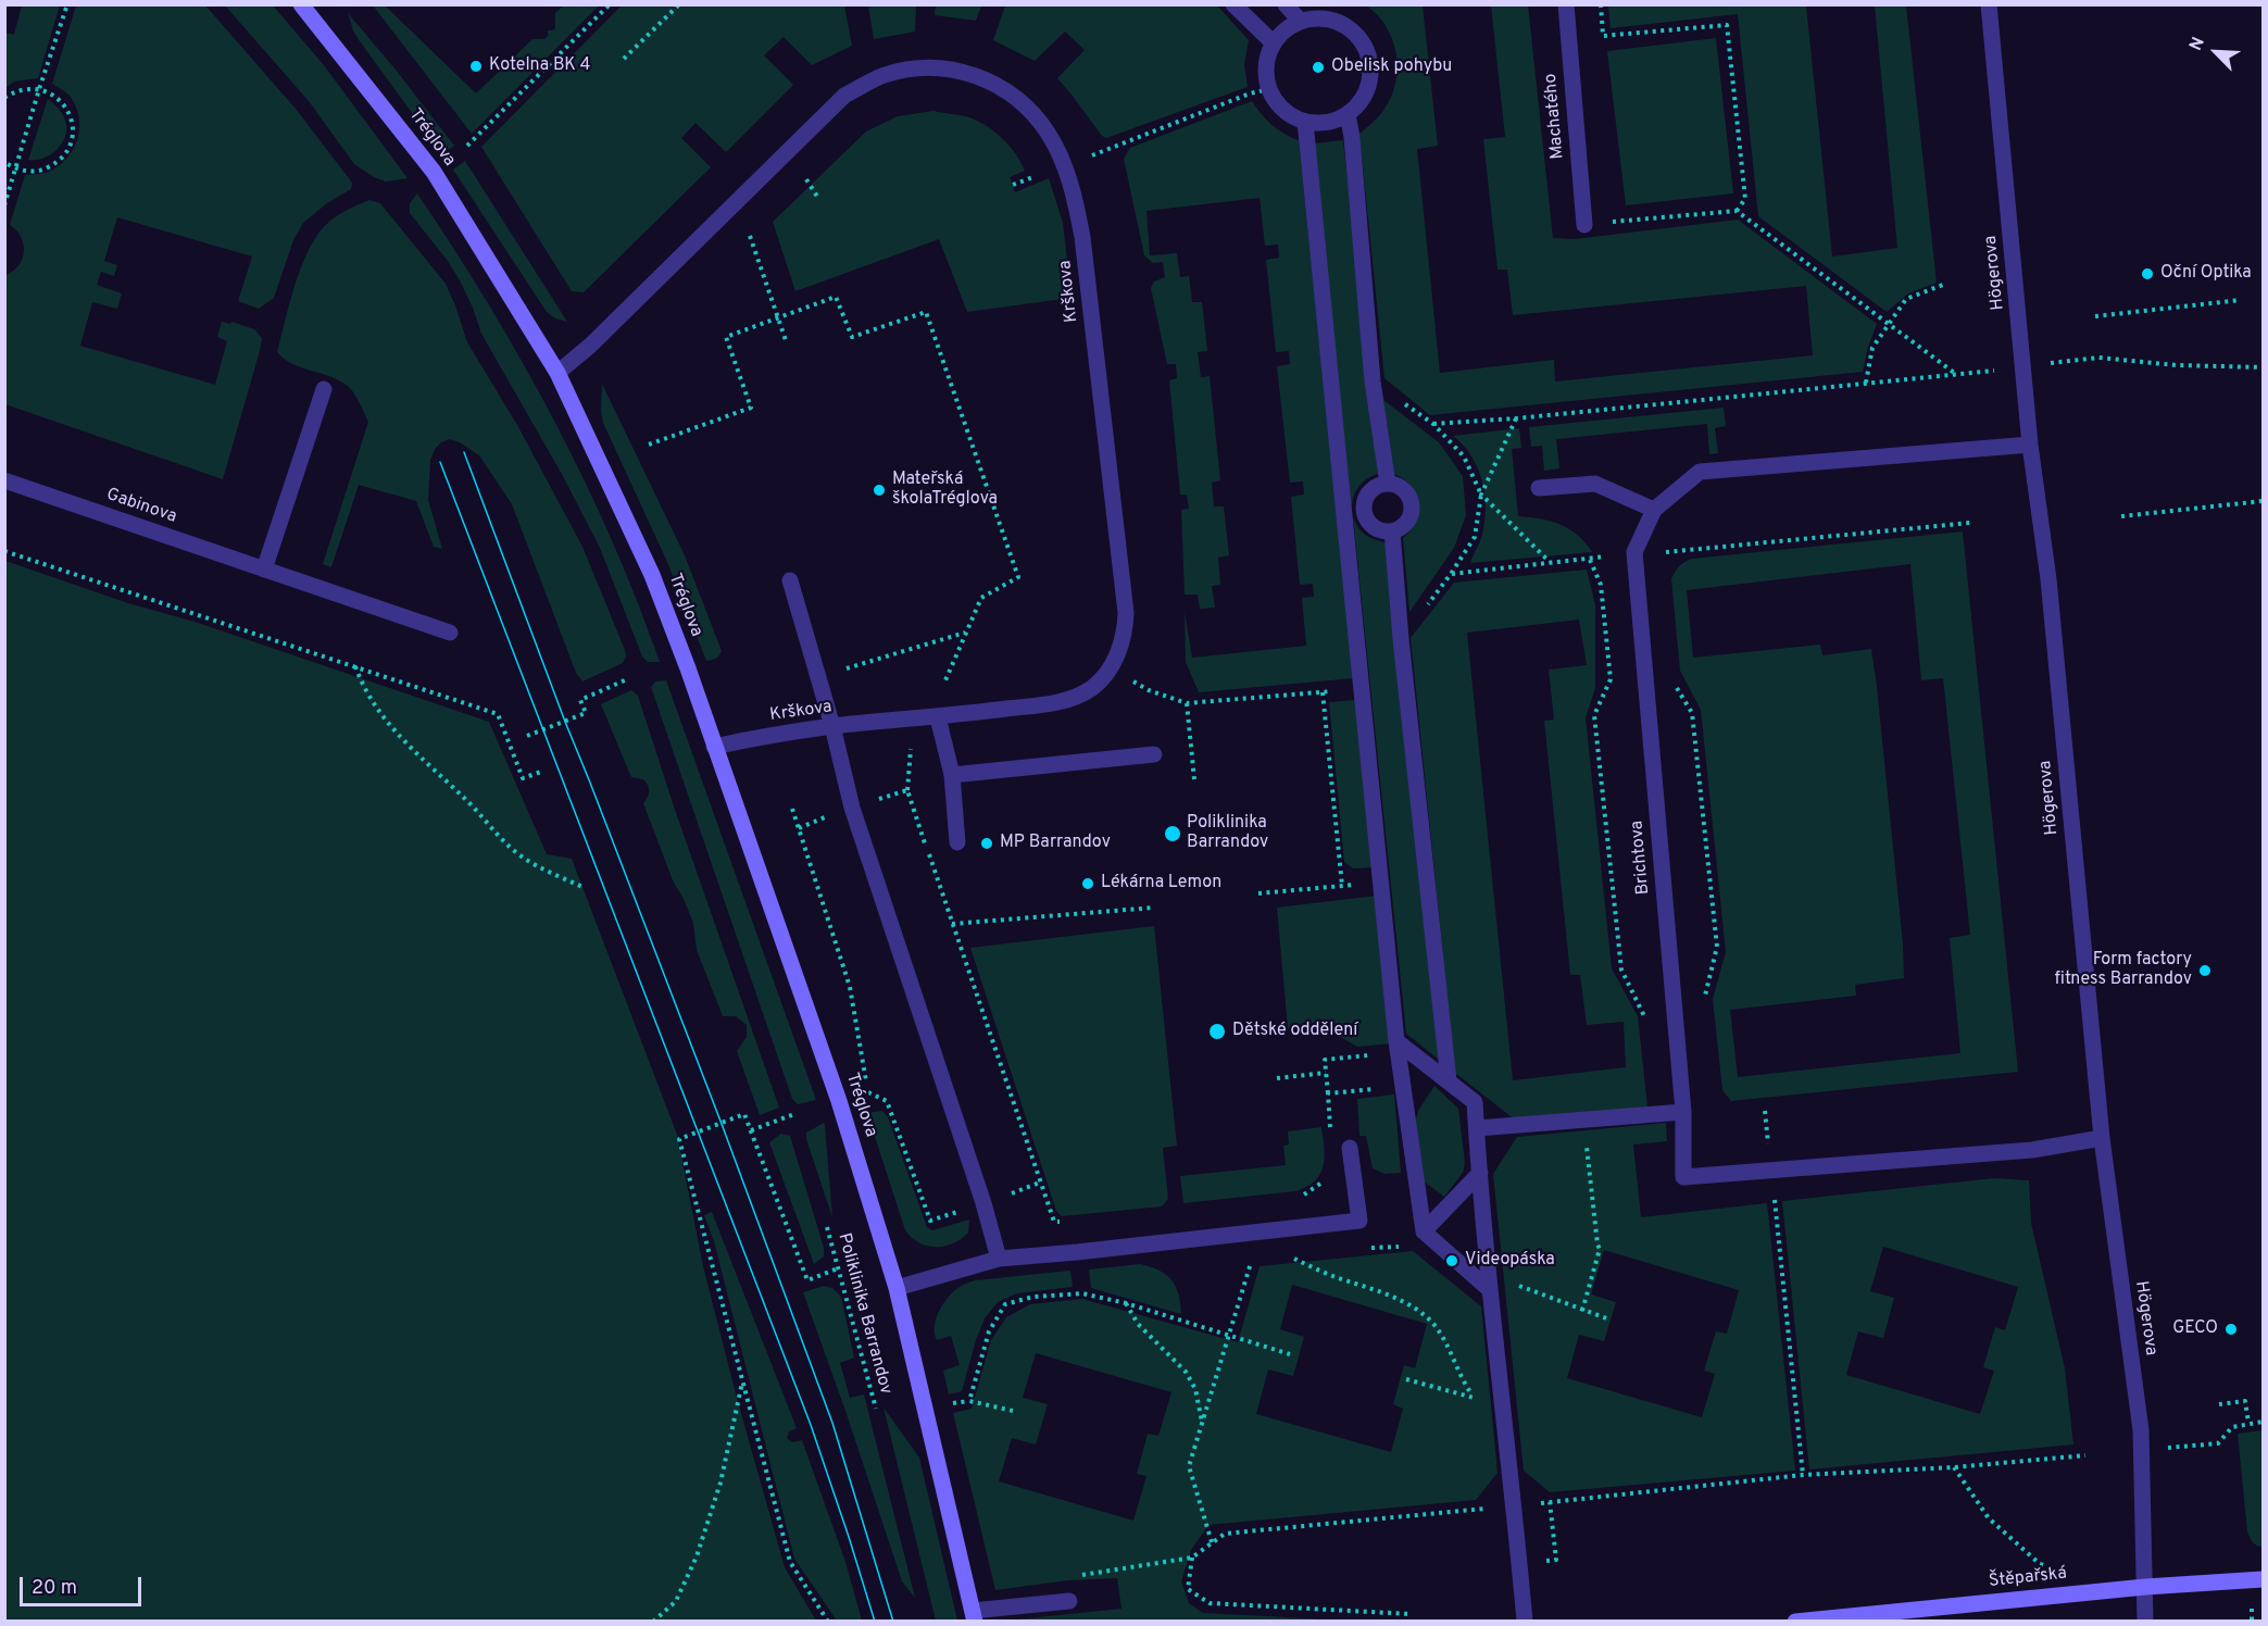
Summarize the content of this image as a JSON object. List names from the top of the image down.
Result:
{
  "streets": {
    "street": [
      "Machatého",
      "Tréglova",
      "Högerova",
      "Krškova",
      "Gabinova",
      "Brichtova",
      "Štěpařská"
    ],
    "path": ["Poliklinika Barrandov"]
  },
  "crossings": [
    ["Tréglova", "Krškova"],
    ["Högerova", "Brichtova"],
    ["Högerova", "Štěpařská"]
  ],
  "places": [
    "Kotelna BK 4",
    "Obelisk pohybu",
    "Oční Optika",
    "Mateřská školaTréglova",
    "Poliklinika Barrandov",
    "MP Barrandov",
    "Lékárna Lemon",
    "Form factory fitness Barrandov",
    "Dětské oddělení",
    "Videopáska",
    "GECO"
  ],
  "scale_bar": "20 m",
  "north": "top left"
}
